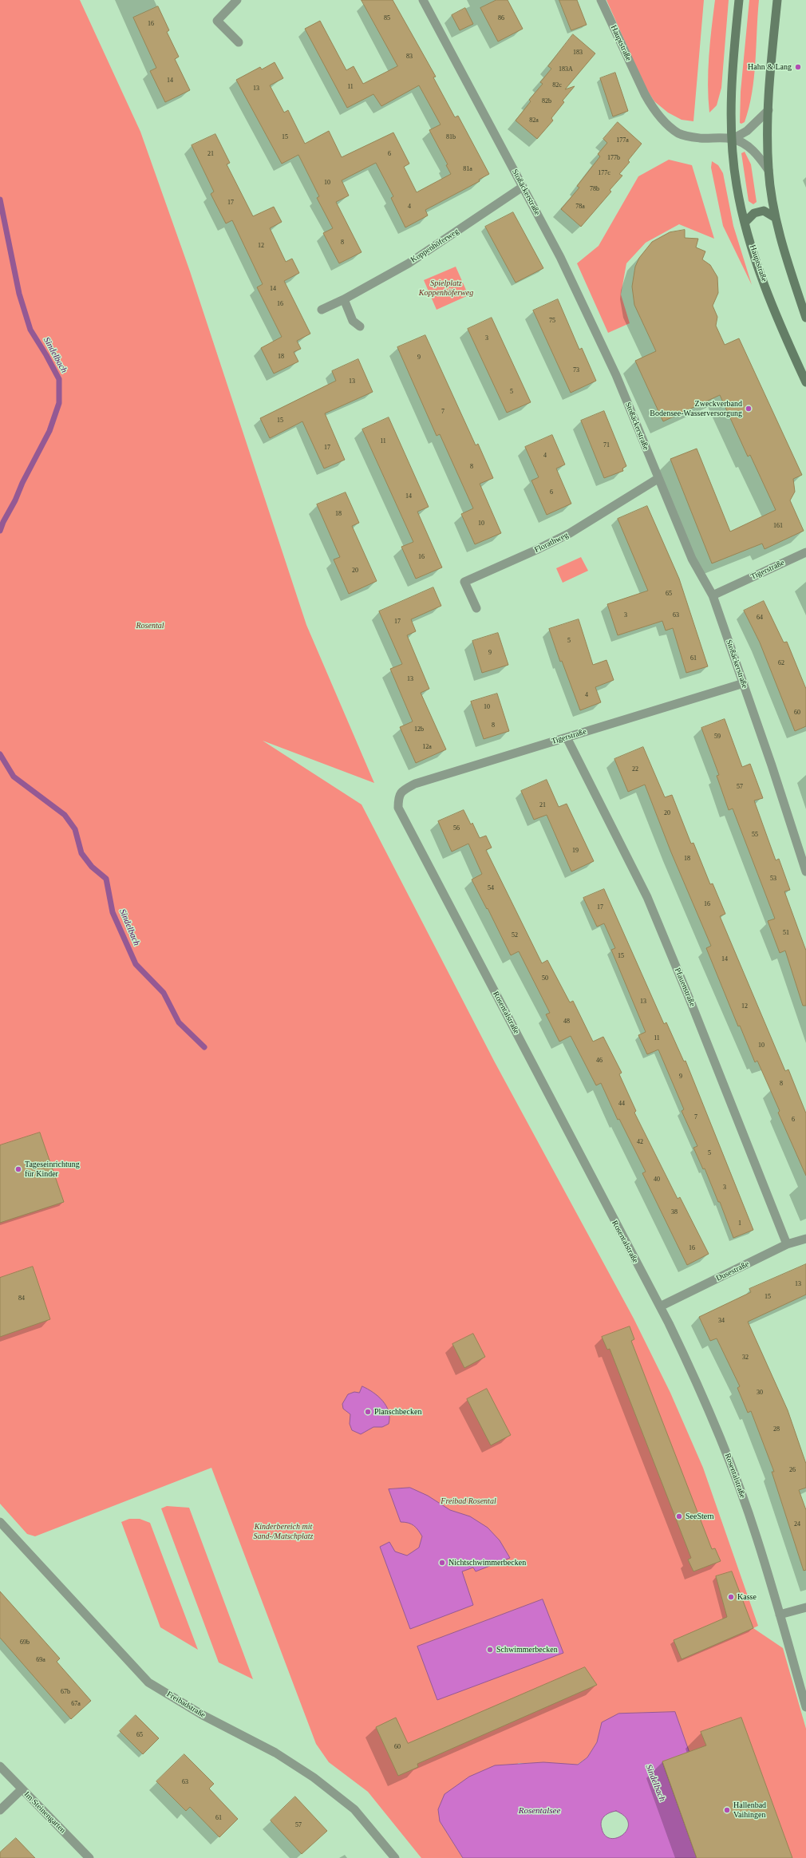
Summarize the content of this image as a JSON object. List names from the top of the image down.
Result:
{
  "streets": {
    "main road": ["Hauptstraße"],
    "street": [
      "Stoßäckerstraße",
      "Koppenhöferweg",
      "Florathweg",
      "Tigerstraße",
      "Pfauenstraße",
      "Rosentalstraße",
      "Dusestraße",
      "Freibadstraße",
      "Im Steinengarten"
    ]
  },
  "crossings": [
    ["Stoßäckerstraße", "Koppenhöferweg"],
    ["Stoßäckerstraße", "Florathweg"],
    ["Stoßäckerstraße", "Tigerstraße"],
    ["Tigerstraße", "Pfauenstraße"],
    ["Tigerstraße", "Rosentalstraße"],
    ["Pfauenstraße", "Dusestraße"],
    ["Rosentalstraße", "Dusestraße"]
  ],
  "water": ["Sindelbach", "Rosentalsee"],
  "parks": [
    "Spielplatz Koppenhöferweg",
    "Rosental",
    "Freibad Rosental",
    "Kinderbereich mit Sand-/Matschplatz"
  ],
  "places": [
    "Hahn & Lang",
    "Zweckverband Bodensee-Wasserversorgung",
    "Tageseinrichtung für Kinder",
    "Planschbecken",
    "SeeStern",
    "Nichtschwimmerbecken",
    "Kasse",
    "Schwimmerbecken",
    "Hallenbad Vaihingen"
  ],
  "house_numbers": [
    "85",
    "86",
    "16",
    "183",
    "83",
    "183A",
    "14",
    "82c",
    "11",
    "13",
    "82b",
    "82a",
    "15",
    "81b",
    "177a",
    "21",
    "6",
    "177b",
    "81a",
    "177c",
    "10",
    "78b",
    "17",
    "4",
    "78a",
    "8",
    "12",
    "14",
    "16",
    "75",
    "3",
    "18",
    "9",
    "73",
    "13",
    "5",
    "7",
    "15",
    "11",
    "71",
    "17",
    "4",
    "8",
    "6",
    "14",
    "18",
    "10",
    "161",
    "16",
    "20",
    "65",
    "3",
    "63",
    "64",
    "17",
    "5",
    "9",
    "61",
    "62",
    "13",
    "4",
    "10",
    "60",
    "8",
    "12b",
    "59",
    "12a",
    "22",
    "57",
    "21",
    "20",
    "56",
    "55",
    "19",
    "18",
    "53",
    "54",
    "16",
    "17",
    "51",
    "52",
    "15",
    "14",
    "50",
    "13",
    "12",
    "48",
    "11",
    "10",
    "46",
    "9",
    "8",
    "44",
    "7",
    "6",
    "42",
    "5",
    "40",
    "3",
    "38",
    "1",
    "16",
    "13",
    "15",
    "84",
    "34",
    "32",
    "30",
    "28",
    "26",
    "24",
    "69b",
    "69a",
    "67b",
    "67a",
    "65",
    "60",
    "63",
    "61",
    "57"
  ]
}
